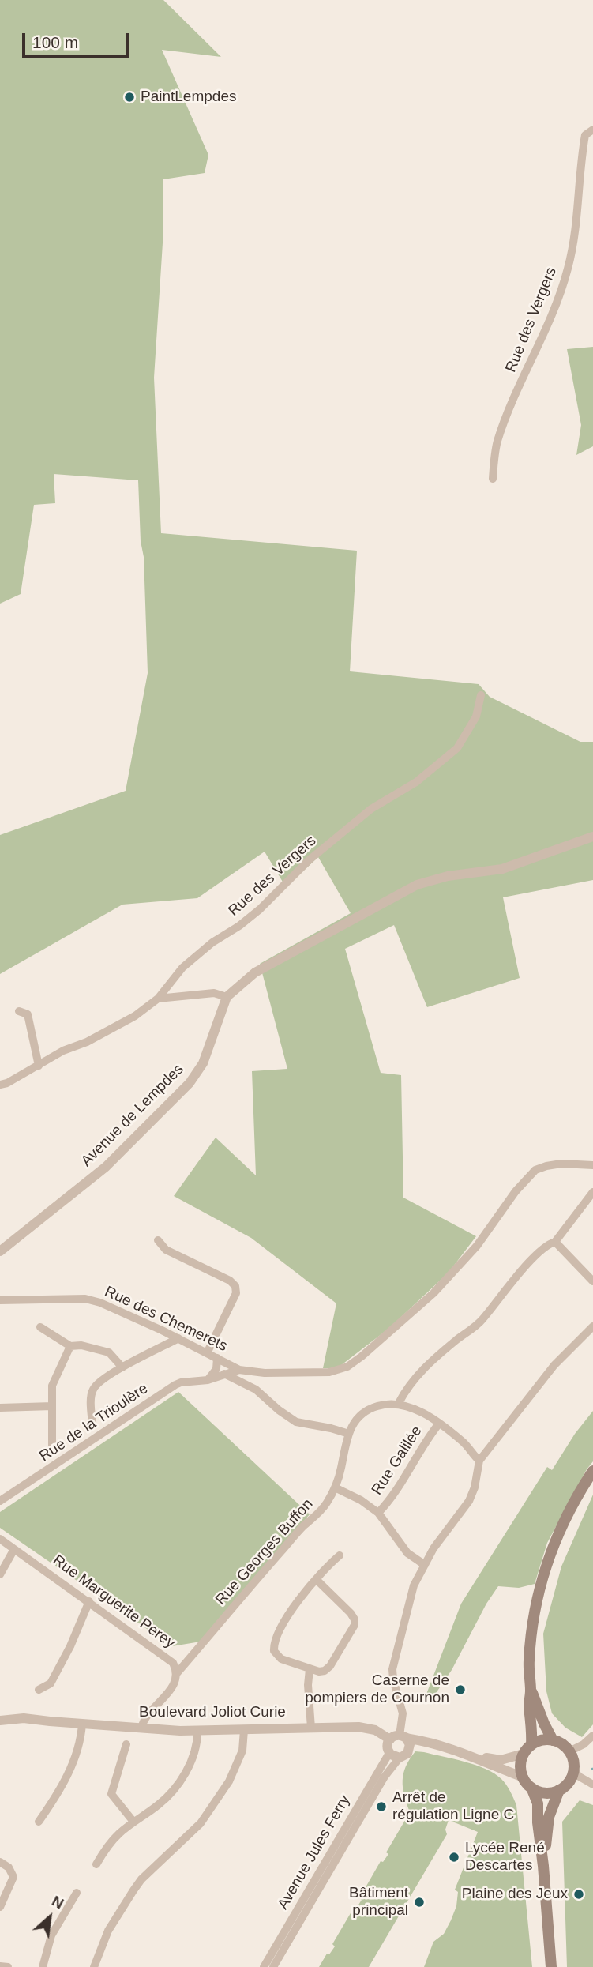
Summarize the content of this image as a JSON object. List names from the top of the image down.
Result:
{
  "streets": {
    "street": [
      "Rue des Vergers",
      "Avenue de Lempdes",
      "Rue des Chemerets",
      "Rue de la Trioulère",
      "Rue Galilée",
      "Rue Georges Buffon",
      "Rue Marguerite Perey",
      "Boulevard Joliot Curie",
      "Avenue Jules Ferry"
    ]
  },
  "crossings": [
    ["Rue des Chemerets", "Rue de la Trioulère"],
    ["Rue Georges Buffon", "Rue Marguerite Perey"],
    ["Boulevard Joliot Curie", "Avenue Jules Ferry"]
  ],
  "places": [
    "PaintLempdes",
    "Caserne de pompiers de Cournon",
    "Arrêt de régulation Ligne C",
    "Lycée René Descartes",
    "Plaine des Jeux",
    "Bâtiment principal"
  ],
  "scale_bar": "100 m",
  "north": "top right"
}
